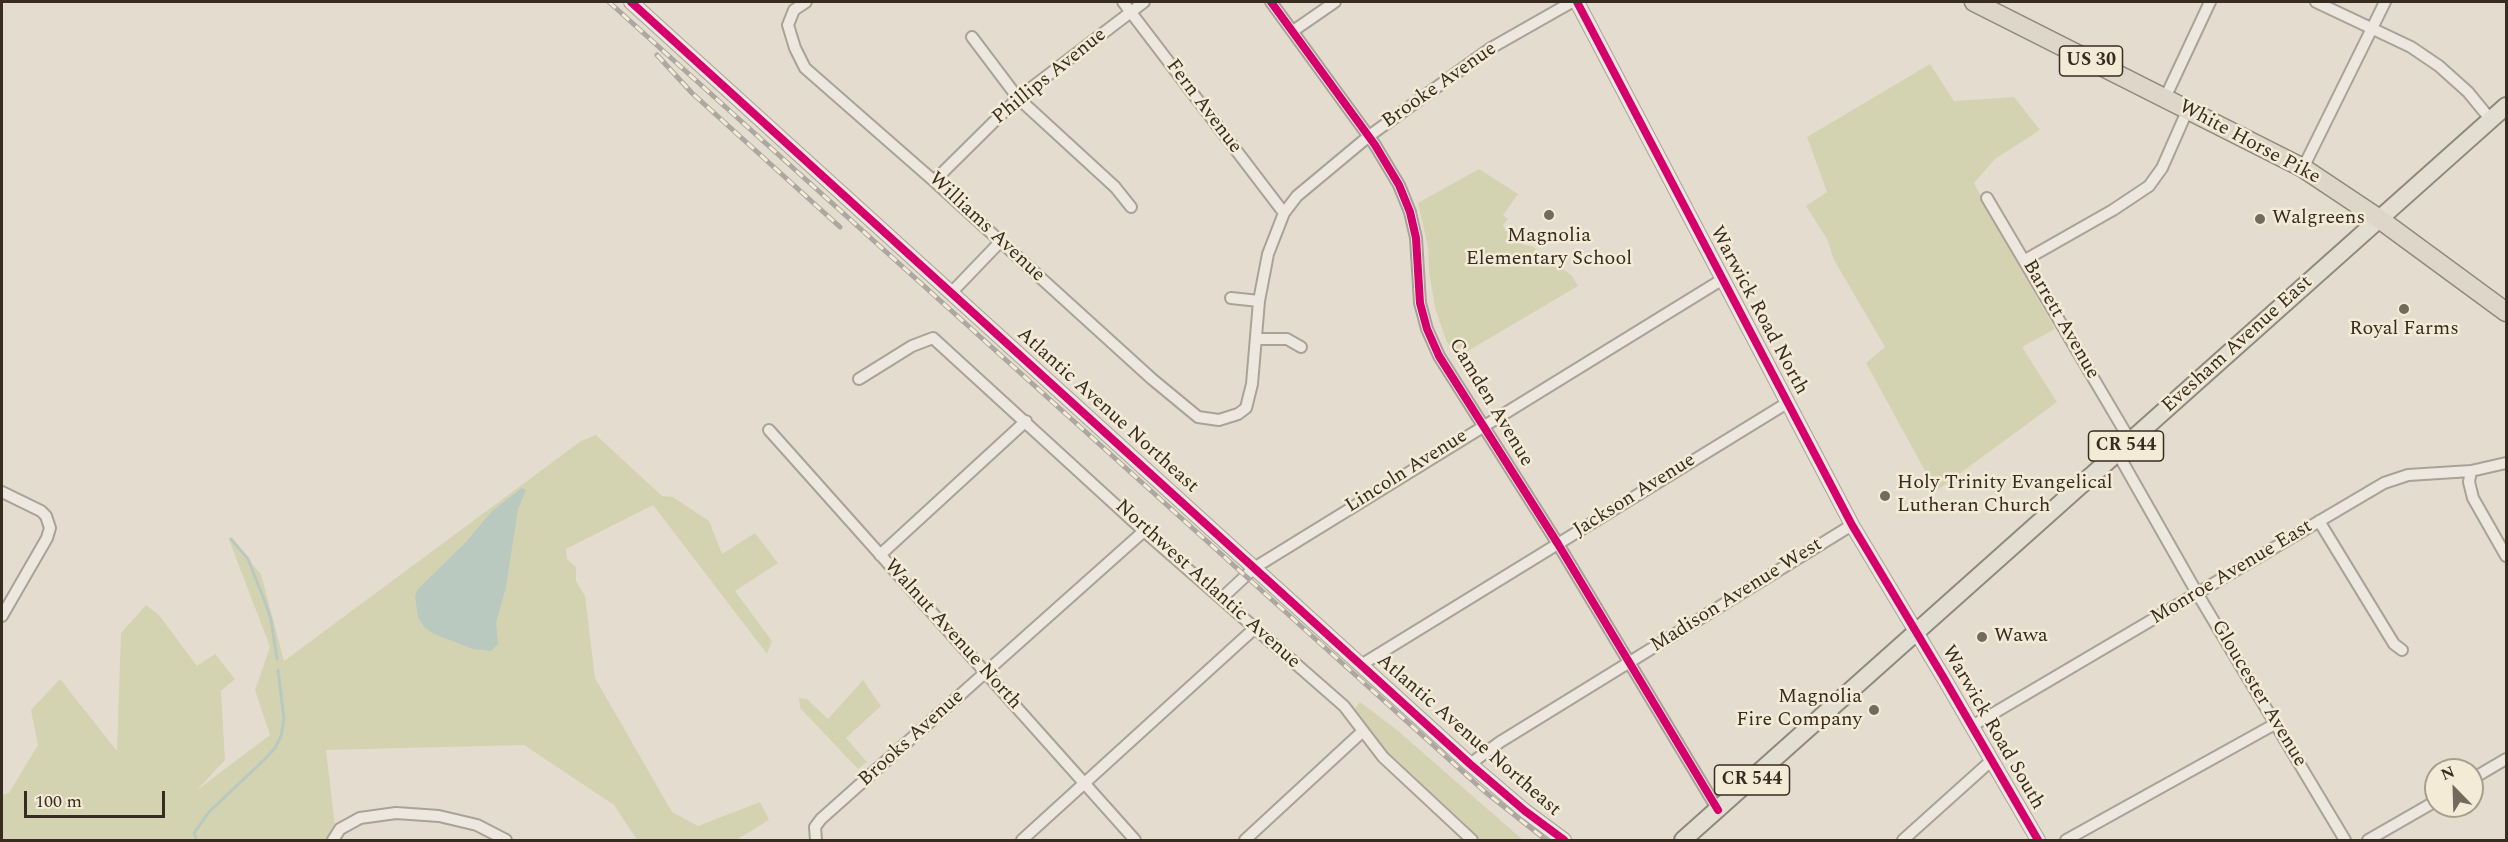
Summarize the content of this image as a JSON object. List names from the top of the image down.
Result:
{
  "streets": {
    "highway": ["US 30", "White Horse Pike"],
    "main road": ["Evesham Avenue East", "CR 544"],
    "street": [
      "Phillips Avenue",
      "Brooke Avenue",
      "Fern Avenue",
      "Williams Avenue",
      "Warwick Road North",
      "Barrett Avenue",
      "Camden Avenue",
      "Atlantic Avenue Northeast",
      "Lincoln Avenue",
      "Jackson Avenue",
      "Monroe Avenue East",
      "Northwest Atlantic Avenue",
      "Madison Avenue West",
      "Walnut Avenue North",
      "Gloucester Avenue",
      "Warwick Road South",
      "Brooks Avenue"
    ]
  },
  "crossings": [
    ["Phillips Avenue", "Fern Avenue"],
    ["Phillips Avenue", "Williams Avenue"],
    ["Brooke Avenue", "Fern Avenue"],
    ["Brooke Avenue", "Williams Avenue"],
    ["Brooke Avenue", "Camden Avenue"],
    ["White Horse Pike", "Evesham Avenue East"],
    ["Warwick Road North", "Evesham Avenue East"],
    ["Warwick Road North", "CR 544"],
    ["Warwick Road North", "Lincoln Avenue"],
    ["Warwick Road North", "Jackson Avenue"],
    ["Warwick Road North", "Madison Avenue West"],
    ["Warwick Road North", "Warwick Road South"],
    ["Barrett Avenue", "Evesham Avenue East"],
    ["Evesham Avenue East", "CR 544"],
    ["Evesham Avenue East", "Gloucester Avenue"],
    ["Evesham Avenue East", "Warwick Road South"],
    ["Camden Avenue", "CR 544"],
    ["Camden Avenue", "Lincoln Avenue"],
    ["Camden Avenue", "Jackson Avenue"],
    ["Camden Avenue", "Madison Avenue West"],
    ["Atlantic Avenue Northeast", "Lincoln Avenue"],
    ["Atlantic Avenue Northeast", "Jackson Avenue"],
    ["Atlantic Avenue Northeast", "Madison Avenue West"],
    ["CR 544", "Warwick Road South"],
    ["Lincoln Avenue", "Northwest Atlantic Avenue"],
    ["Monroe Avenue East", "Gloucester Avenue"],
    ["Monroe Avenue East", "Warwick Road South"],
    ["Northwest Atlantic Avenue", "Brooks Avenue"],
    ["Walnut Avenue North", "Brooks Avenue"]
  ],
  "places": [
    "Magnolia Elementary School",
    "Walgreens",
    "Royal Farms",
    "Holy Trinity Evangelical Lutheran Church",
    "Wawa",
    "Magnolia Fire Company"
  ],
  "scale_bar": "100 m",
  "north": "top left"
}
